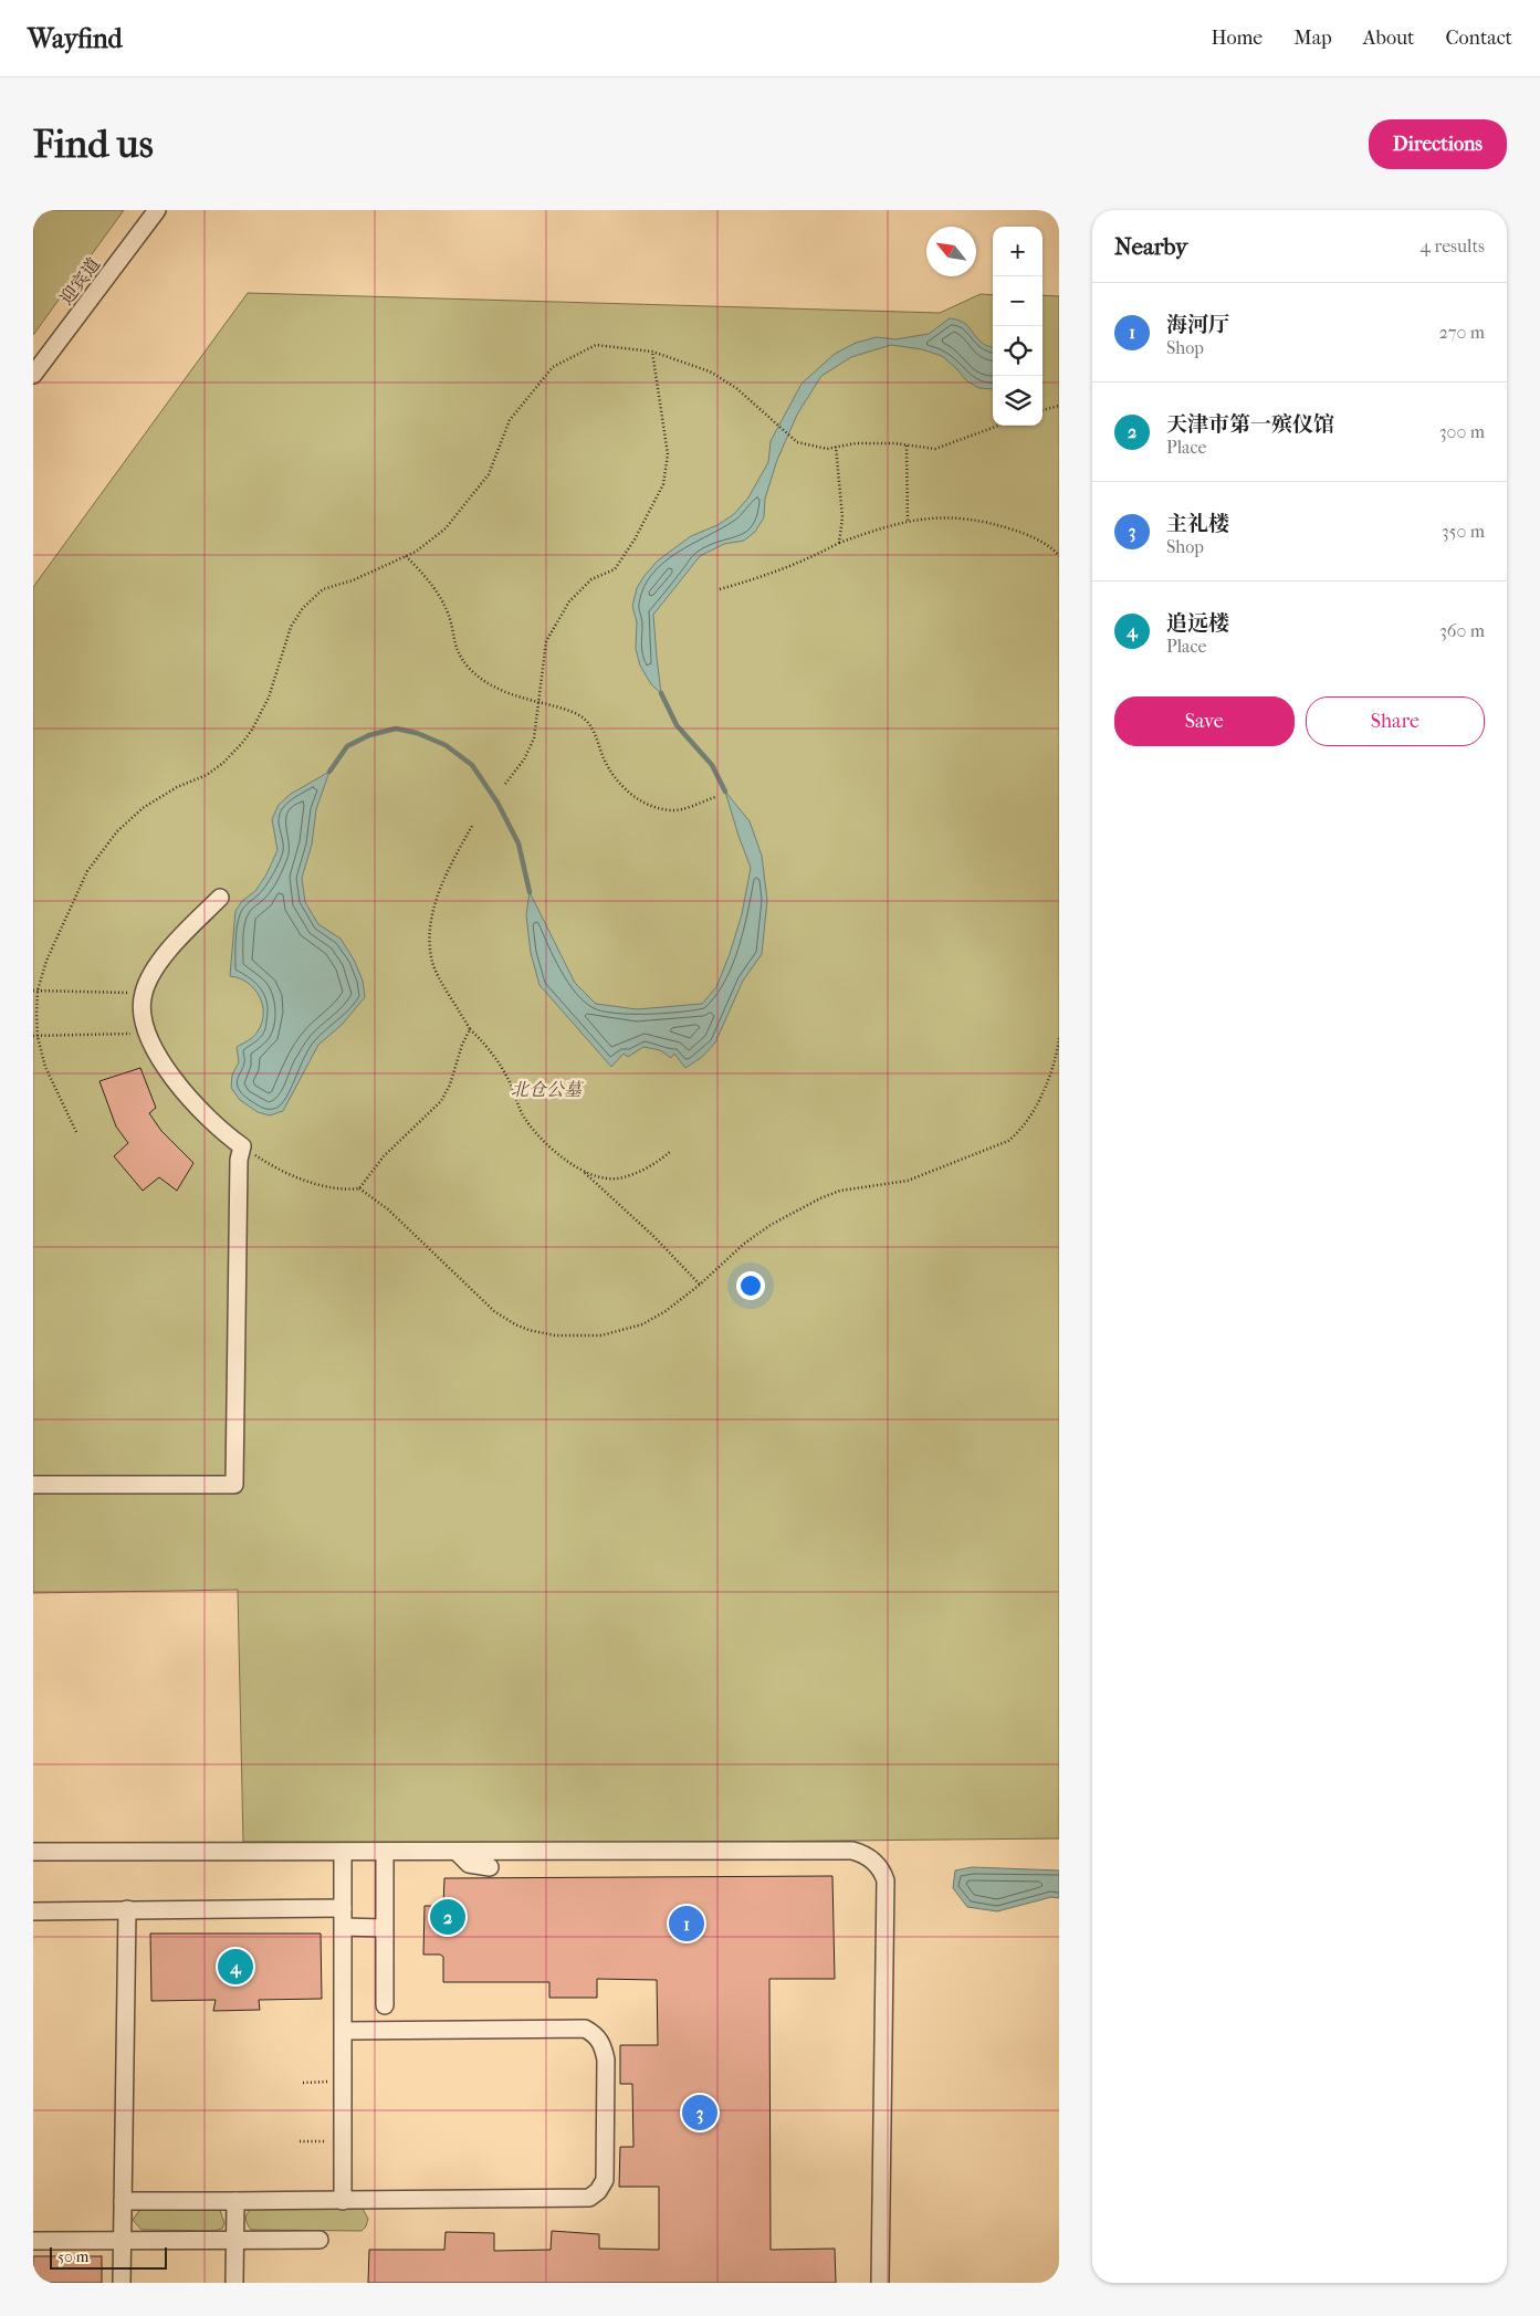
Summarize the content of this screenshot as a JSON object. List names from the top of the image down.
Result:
{
  "streets": {
    "street": ["迎宾道"]
  },
  "parks": ["北仓公墓"],
  "scale_bar": "50 m",
  "north": "top left",
  "page": {
    "header": "Wayfind",
    "nav": [
      "Home",
      "Map",
      "About",
      "Contact"
    ],
    "buttons": [
      "Directions",
      ["Save", "Share"]
    ],
    "title": "Find us",
    "heading": ["Nearby", "4 results"],
    "map_buttons": ["+", "−"],
    "list": [
      {
        "mark": "1",
        "name": "海河厅",
        "note": "Shop",
        "value": "270 m"
      },
      {
        "mark": "2",
        "name": "天津市第一殡仪馆",
        "note": "Place",
        "value": "300 m"
      },
      {
        "mark": "3",
        "name": "主礼楼",
        "note": "Shop",
        "value": "350 m"
      },
      {
        "mark": "4",
        "name": "追远楼",
        "note": "Place",
        "value": "360 m"
      }
    ],
    "pins": [
      "2",
      "1",
      "4",
      "3"
    ],
    "scale": "50 m"
  }
}
